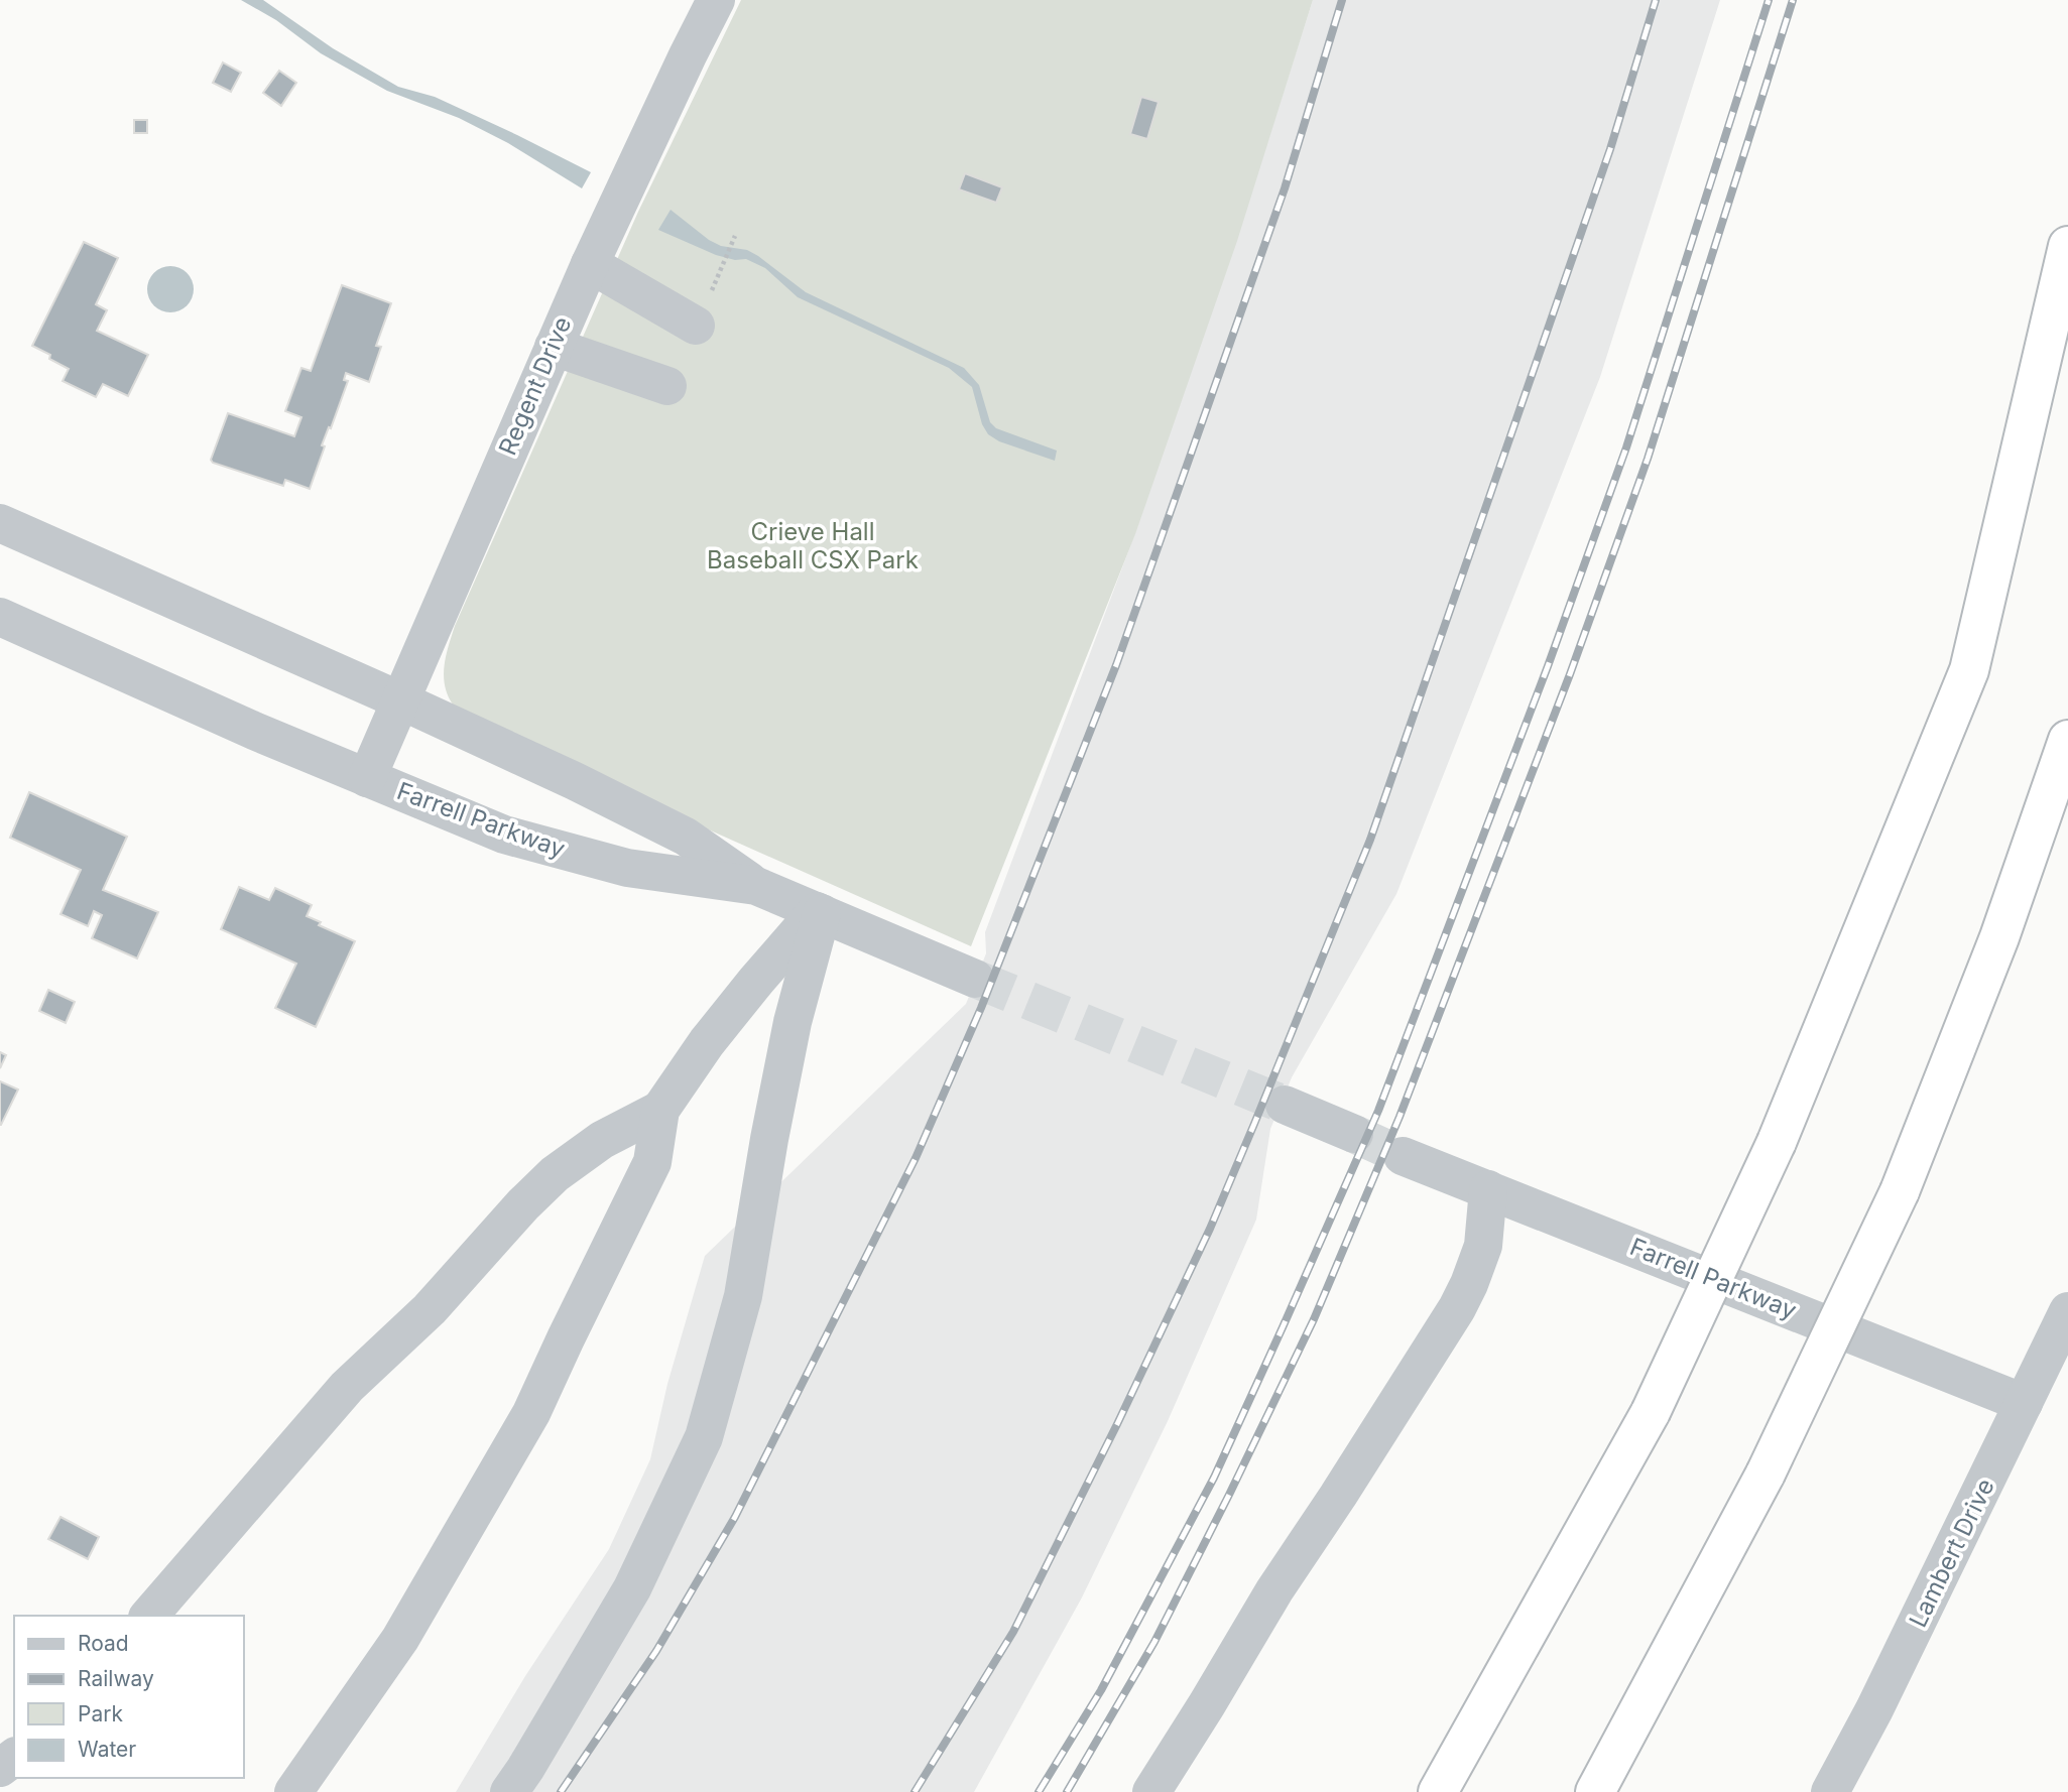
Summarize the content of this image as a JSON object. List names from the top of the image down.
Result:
{
  "streets": {
    "street": ["Regent Drive", "Farrell Parkway", "Lambert Drive"]
  },
  "crossings": [
    ["Regent Drive", "Farrell Parkway"],
    ["Farrell Parkway", "Lambert Drive"]
  ],
  "parks": ["Crieve Hall Baseball CSX Park"],
  "legend": [
    "Road",
    "Railway",
    "Park",
    "Water"
  ]
}
